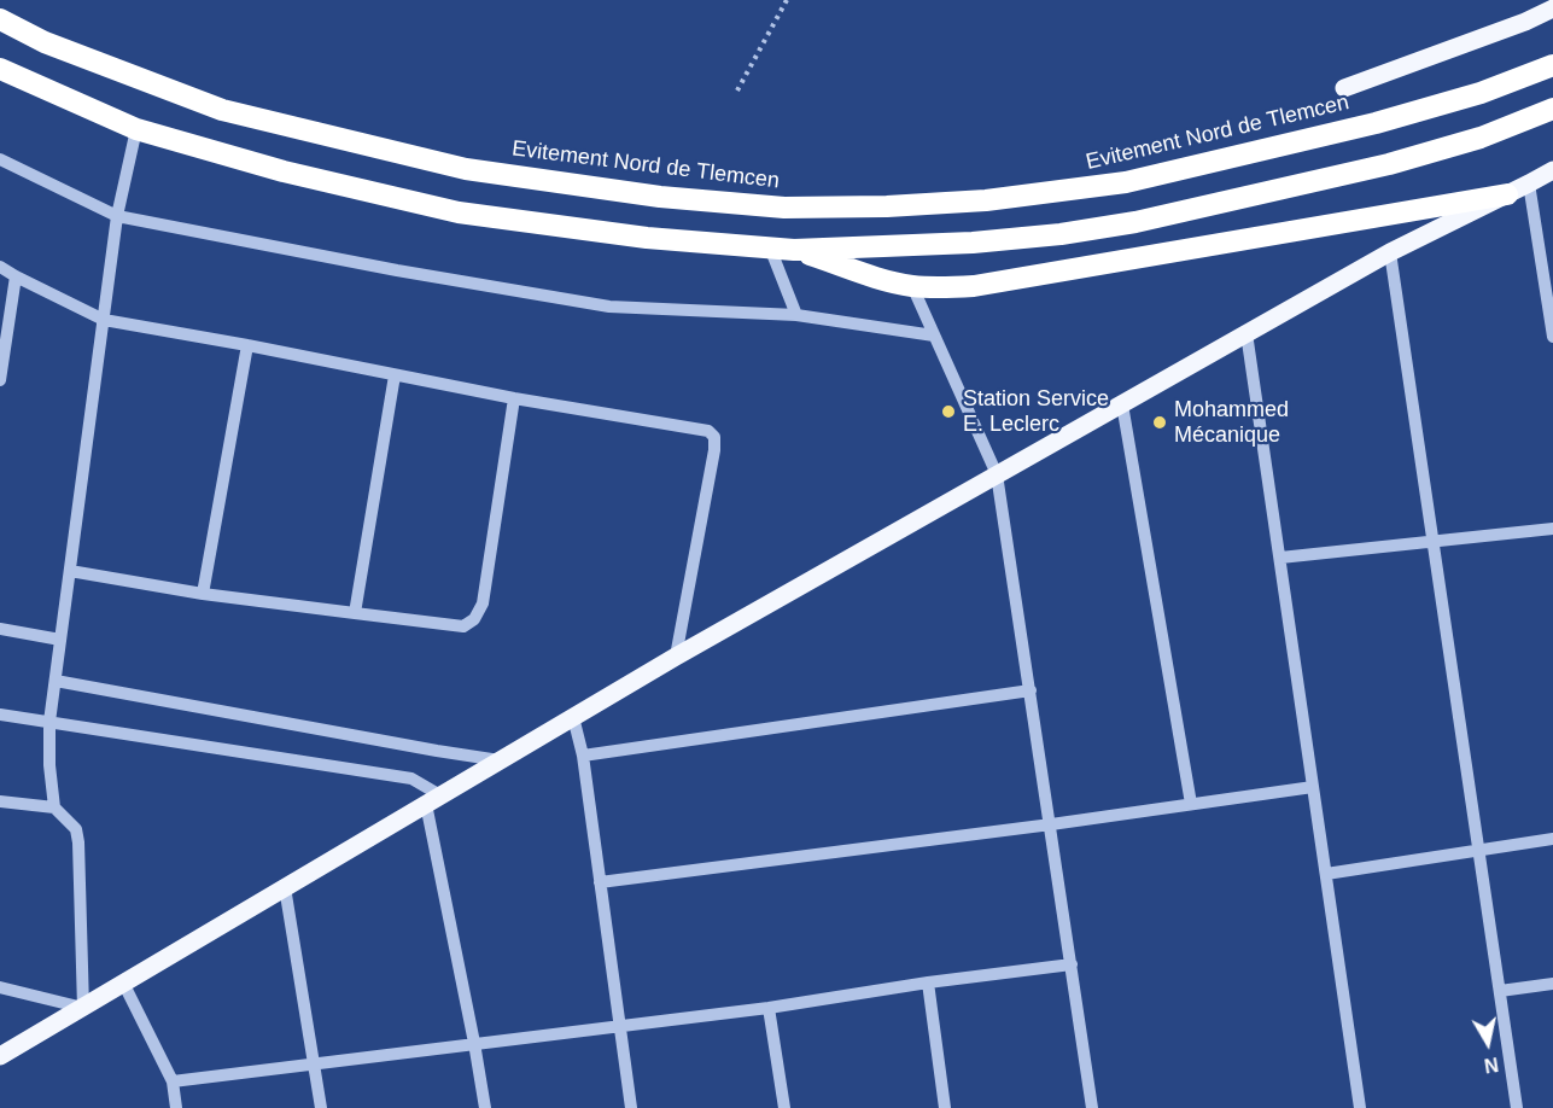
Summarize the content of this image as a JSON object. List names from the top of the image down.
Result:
{
  "streets": {
    "highway": ["Evitement Nord de Tlemcen"]
  },
  "places": ["Station Service E. Leclerc", "Mohammed Mécanique"],
  "north": "bottom"
}
